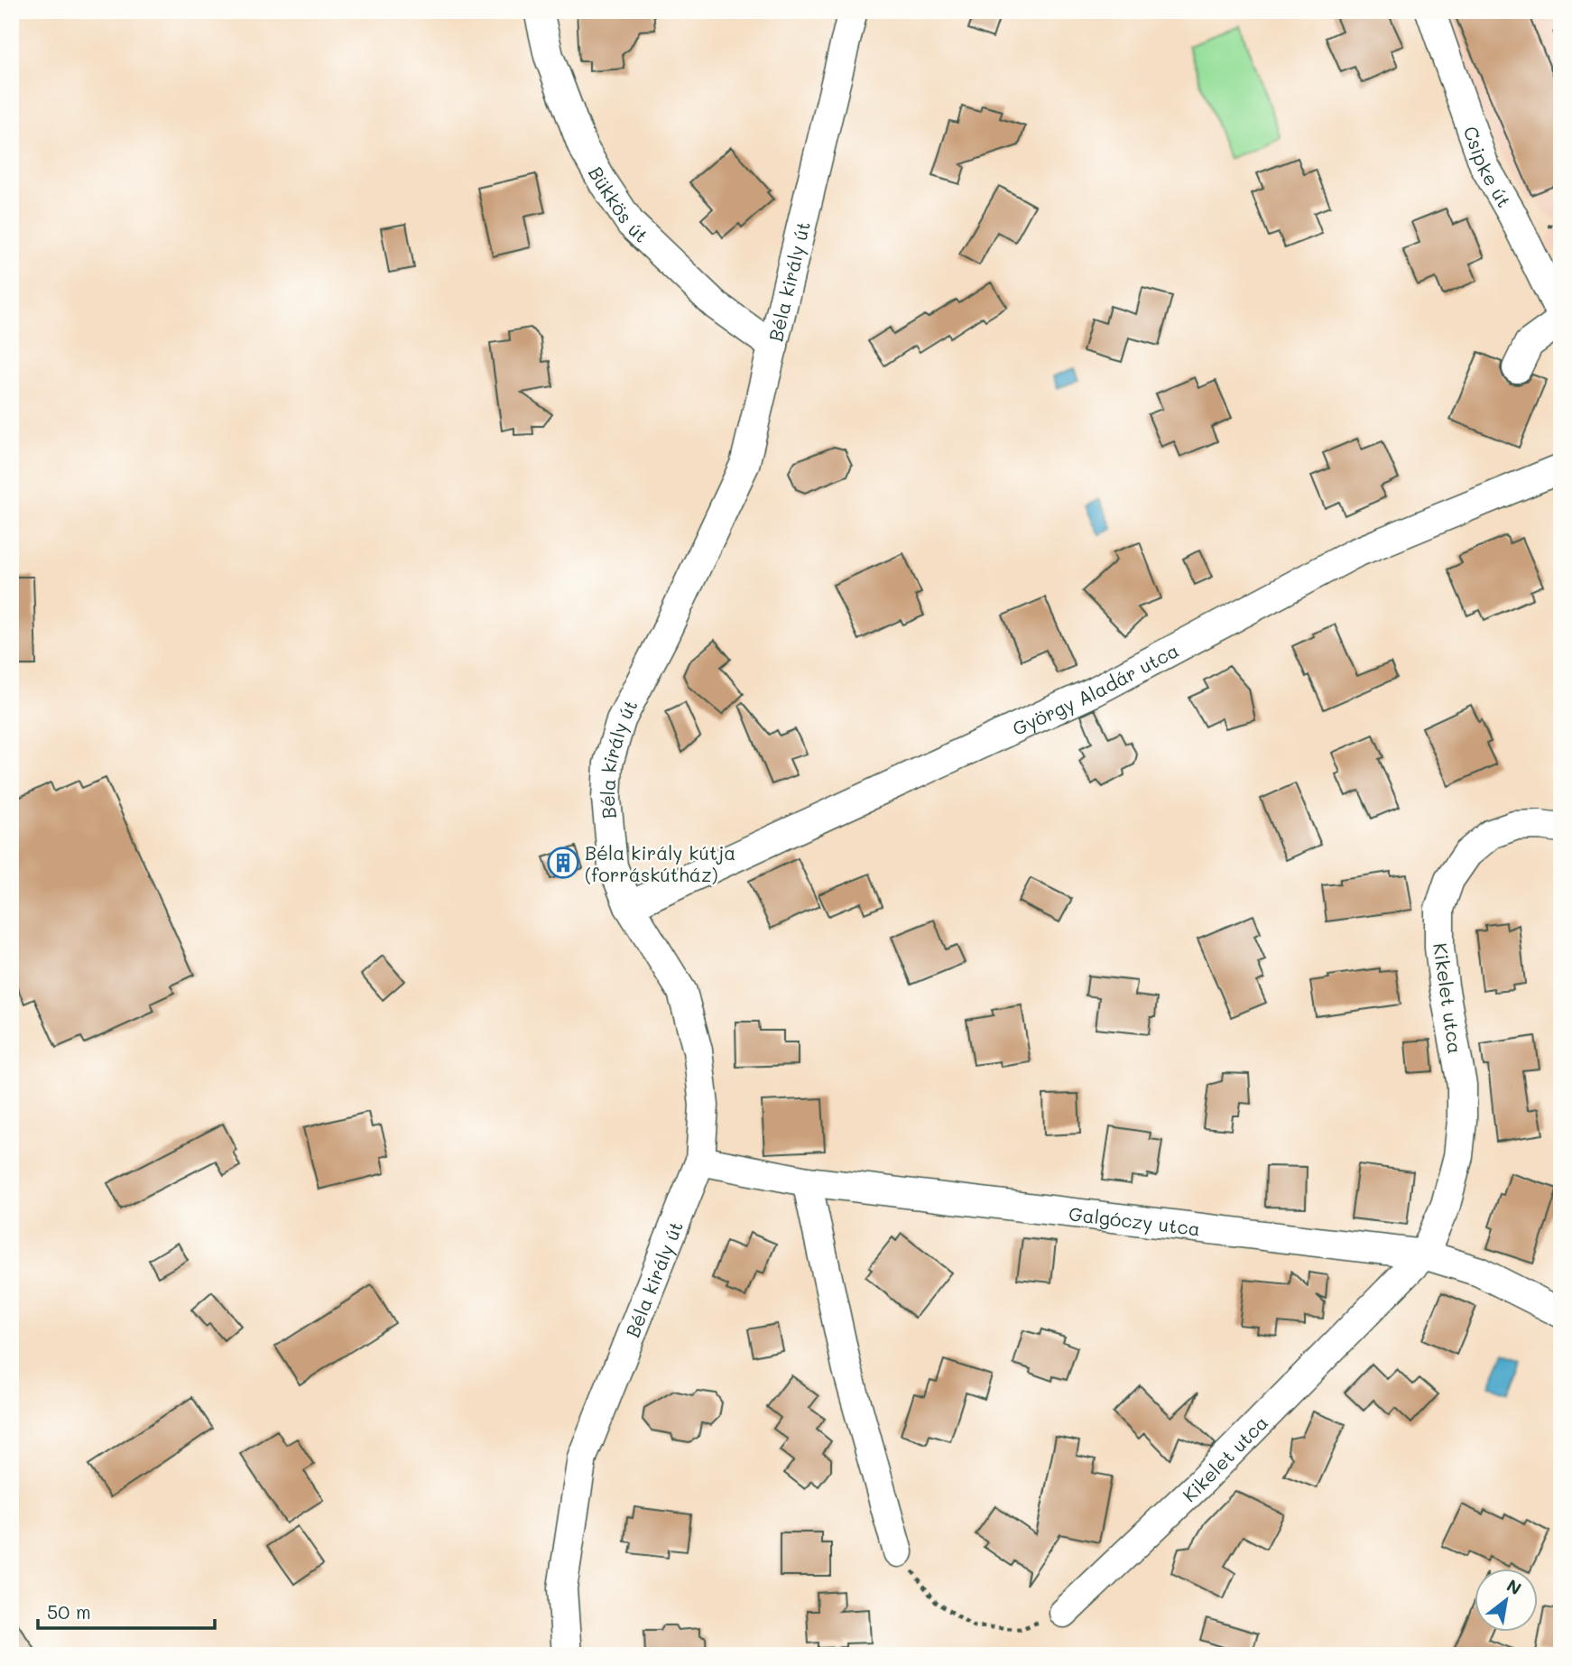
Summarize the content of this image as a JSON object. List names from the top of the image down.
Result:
{
  "streets": {
    "street": [
      "Csipke út",
      "Bükkös út",
      "Béla király út",
      "György Aladár utca",
      "Kikelet utca",
      "Galgóczy utca"
    ]
  },
  "crossings": [
    ["Bükkös út", "Béla király út"],
    ["Béla király út", "György Aladár utca"],
    ["Béla király út", "Galgóczy utca"],
    ["Kikelet utca", "Galgóczy utca"]
  ],
  "places": {
    "building": ["Béla király kútja (forráskútház)"]
  },
  "scale_bar": "50 m",
  "north": "top right"
}
